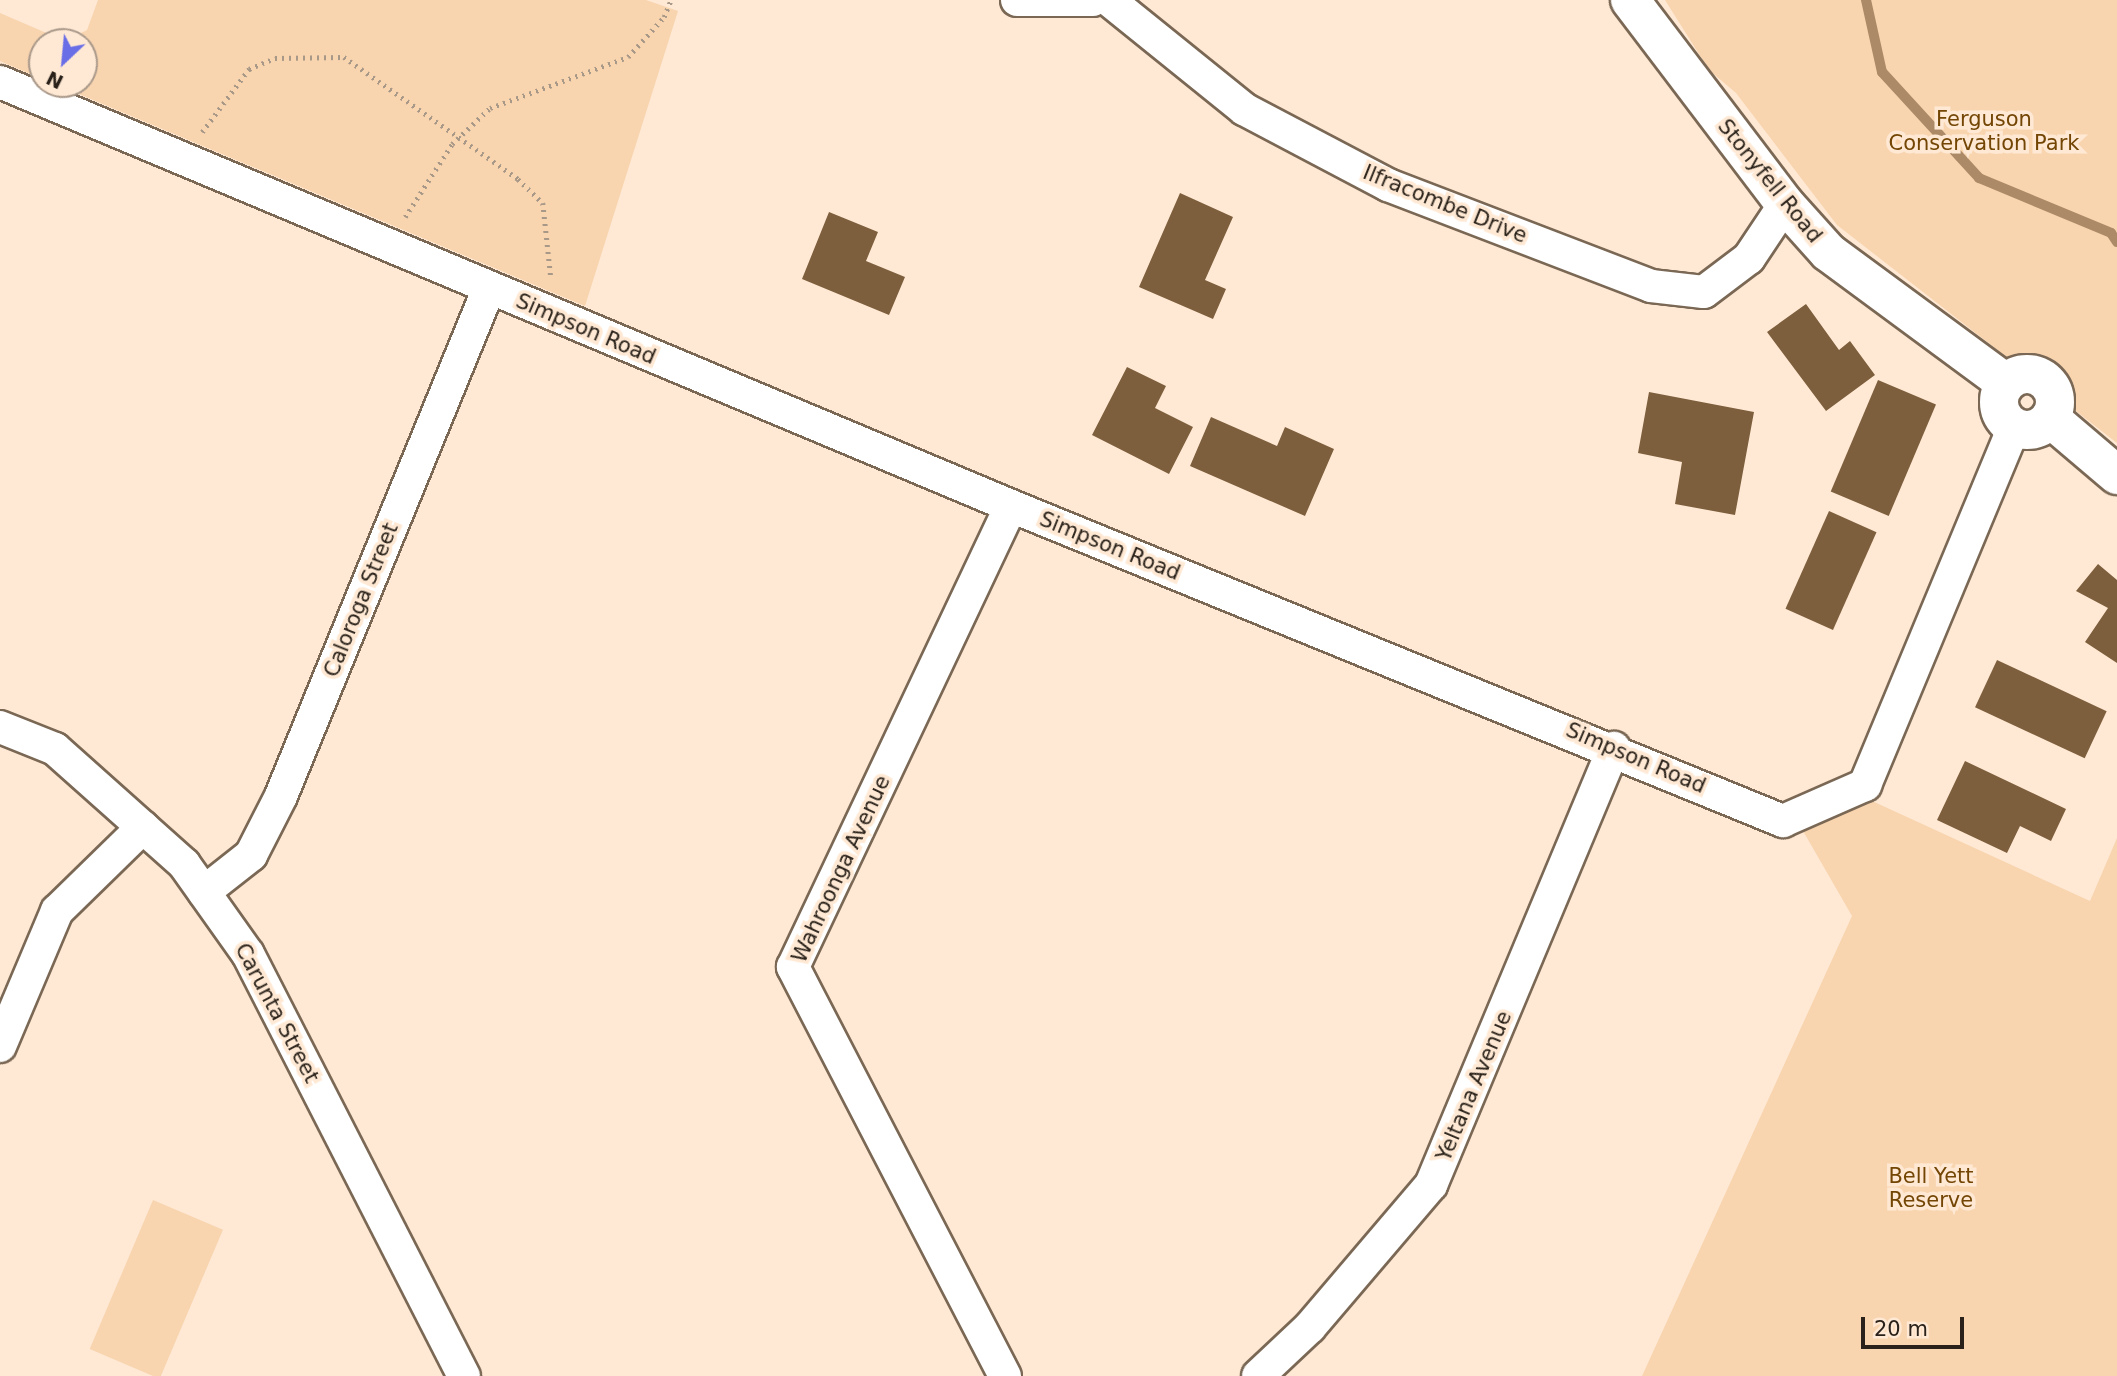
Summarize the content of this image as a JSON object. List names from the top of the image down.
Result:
{
  "streets": {
    "street": [
      "Stonyfell Road",
      "Ilfracombe Drive",
      "Simpson Road",
      "Caloroga Street",
      "Wahroonga Avenue",
      "Carunta Street",
      "Yeltana Avenue"
    ]
  },
  "crossings": [
    ["Stonyfell Road", "Ilfracombe Drive"],
    ["Stonyfell Road", "Simpson Road"],
    ["Simpson Road", "Caloroga Street"],
    ["Simpson Road", "Wahroonga Avenue"],
    ["Simpson Road", "Yeltana Avenue"],
    ["Caloroga Street", "Carunta Street"]
  ],
  "parks": ["Ferguson Conservation Park", "Bell Yett Reserve"],
  "scale_bar": "20 m",
  "north": "bottom left"
}
